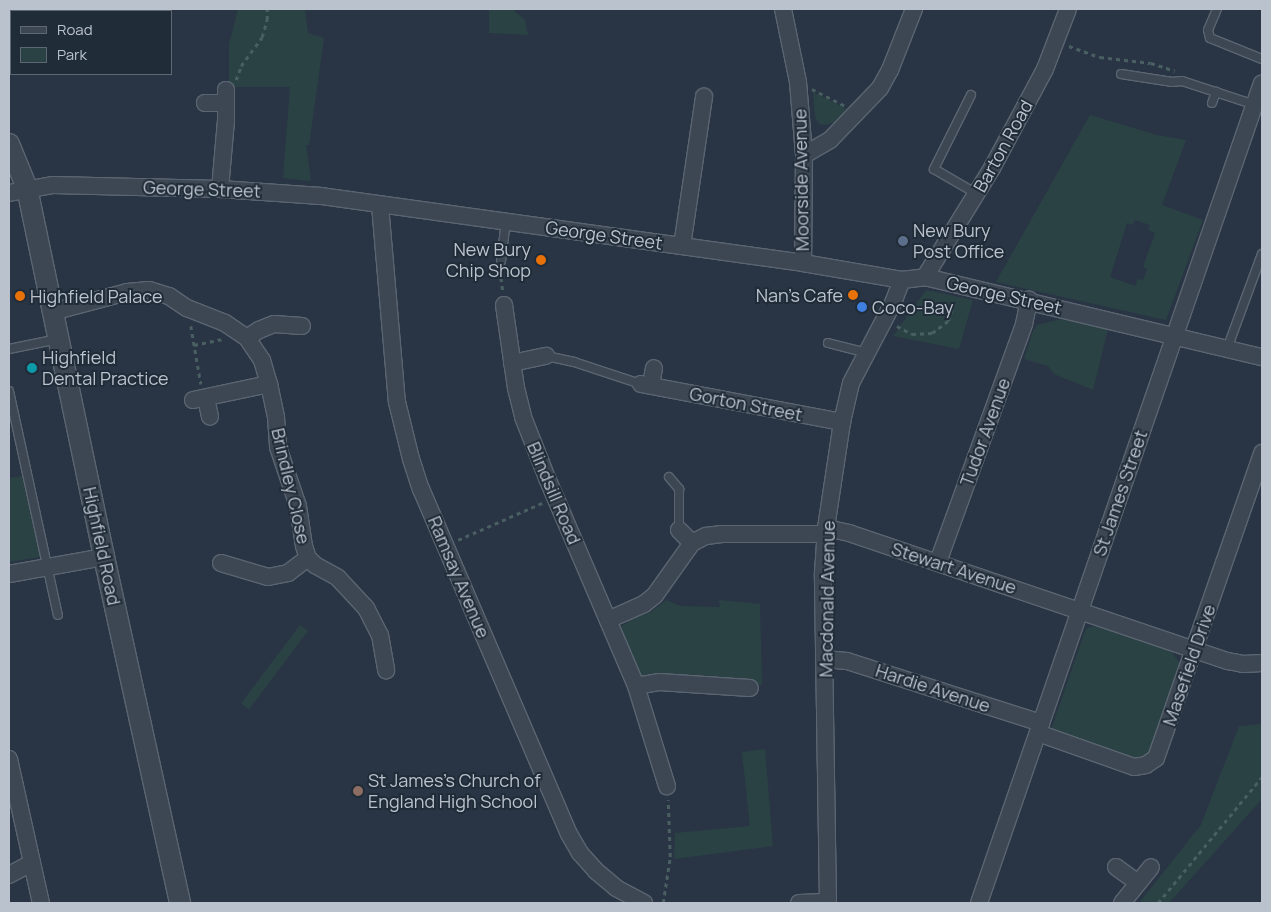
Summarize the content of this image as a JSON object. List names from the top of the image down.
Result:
{
  "streets": {
    "street": [
      "Barton Road",
      "Moorside Avenue",
      "George Street",
      "Gorton Street",
      "Tudor Avenue",
      "Brindley Close",
      "Blindsill Road",
      "St James Street",
      "Highfield Road",
      "Stewart Avenue",
      "Ramsay Avenue",
      "Macdonald Avenue",
      "Masefield Drive",
      "Hardie Avenue"
    ]
  },
  "crossings": [
    ["Barton Road", "George Street"],
    ["Barton Road", "Macdonald Avenue"],
    ["Moorside Avenue", "George Street"],
    ["George Street", "Tudor Avenue"],
    ["George Street", "St James Street"],
    ["George Street", "Highfield Road"],
    ["George Street", "Ramsay Avenue"],
    ["George Street", "Macdonald Avenue"],
    ["Gorton Street", "Macdonald Avenue"],
    ["Tudor Avenue", "Stewart Avenue"],
    ["Brindley Close", "Highfield Road"],
    ["St James Street", "Stewart Avenue"],
    ["St James Street", "Masefield Drive"],
    ["St James Street", "Hardie Avenue"],
    ["Stewart Avenue", "Macdonald Avenue"],
    ["Stewart Avenue", "Masefield Drive"],
    ["Macdonald Avenue", "Hardie Avenue"],
    ["Masefield Drive", "Hardie Avenue"]
  ],
  "places": [
    "New Bury Post Office",
    "New Bury Chip Shop",
    "Nan's Cafe",
    "Highfield Palace",
    "Coco-Bay",
    "Highfield Dental Practice",
    "St James's Church of England High School"
  ],
  "legend": ["Road", "Park"]
}
